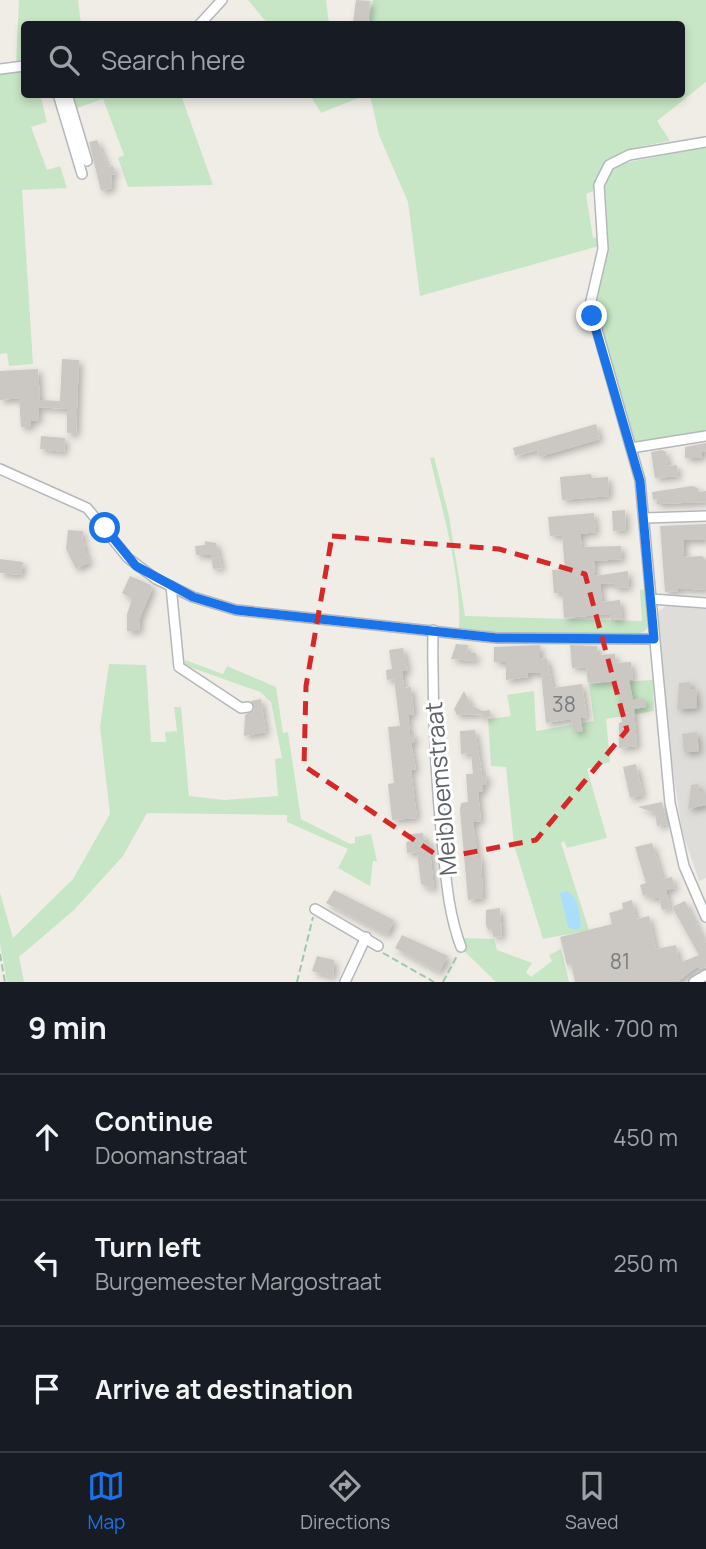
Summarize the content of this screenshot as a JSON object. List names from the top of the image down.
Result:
{
  "streets": {
    "street": ["Meibloemstraat"]
  },
  "house_numbers": ["38", "81"],
  "page": {
    "search": "Search here",
    "heading": ["9 min", "Walk · 700 m"],
    "list": [
      ["Continue", "Doomanstraat", "450 m"],
      ["Turn left", "Burgemeester Margostraat", "250 m"],
      "Arrive at destination"
    ],
    "nav": ["Map", "Directions", "Saved"]
  }
}
